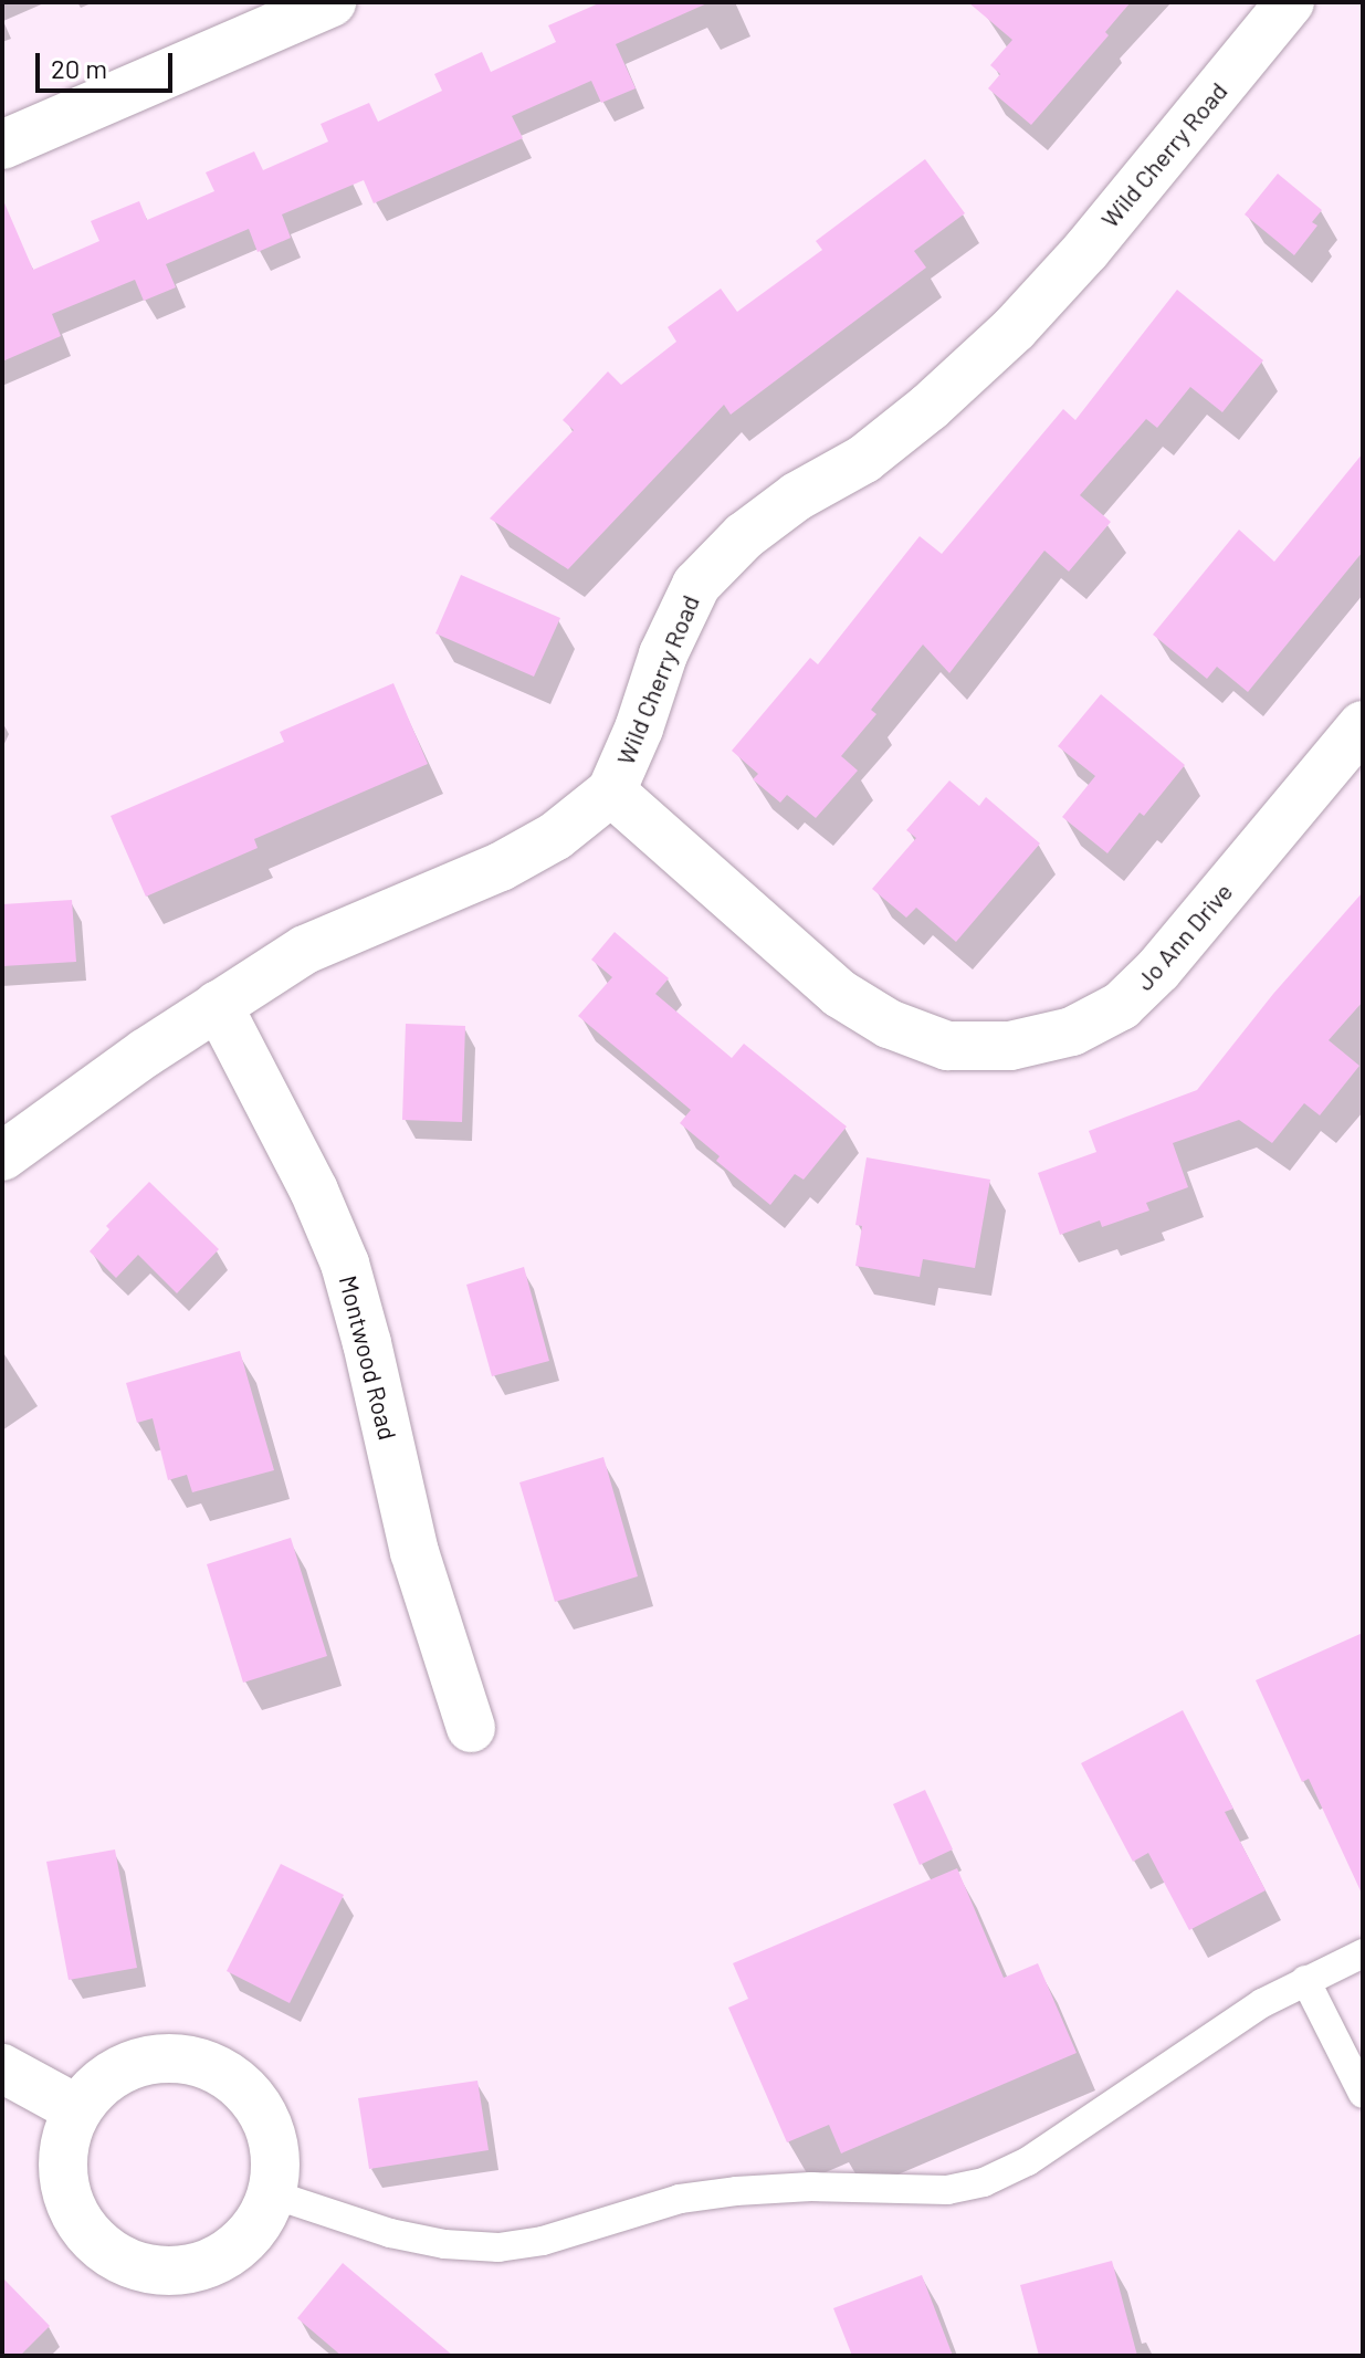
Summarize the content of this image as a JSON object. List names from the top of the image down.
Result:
{
  "streets": {
    "street": ["Wild Cherry Road", "Jo Ann Drive", "Montwood Road"]
  },
  "crossings": [
    ["Wild Cherry Road", "Jo Ann Drive"],
    ["Wild Cherry Road", "Montwood Road"]
  ],
  "scale_bar": "20 m"
}
